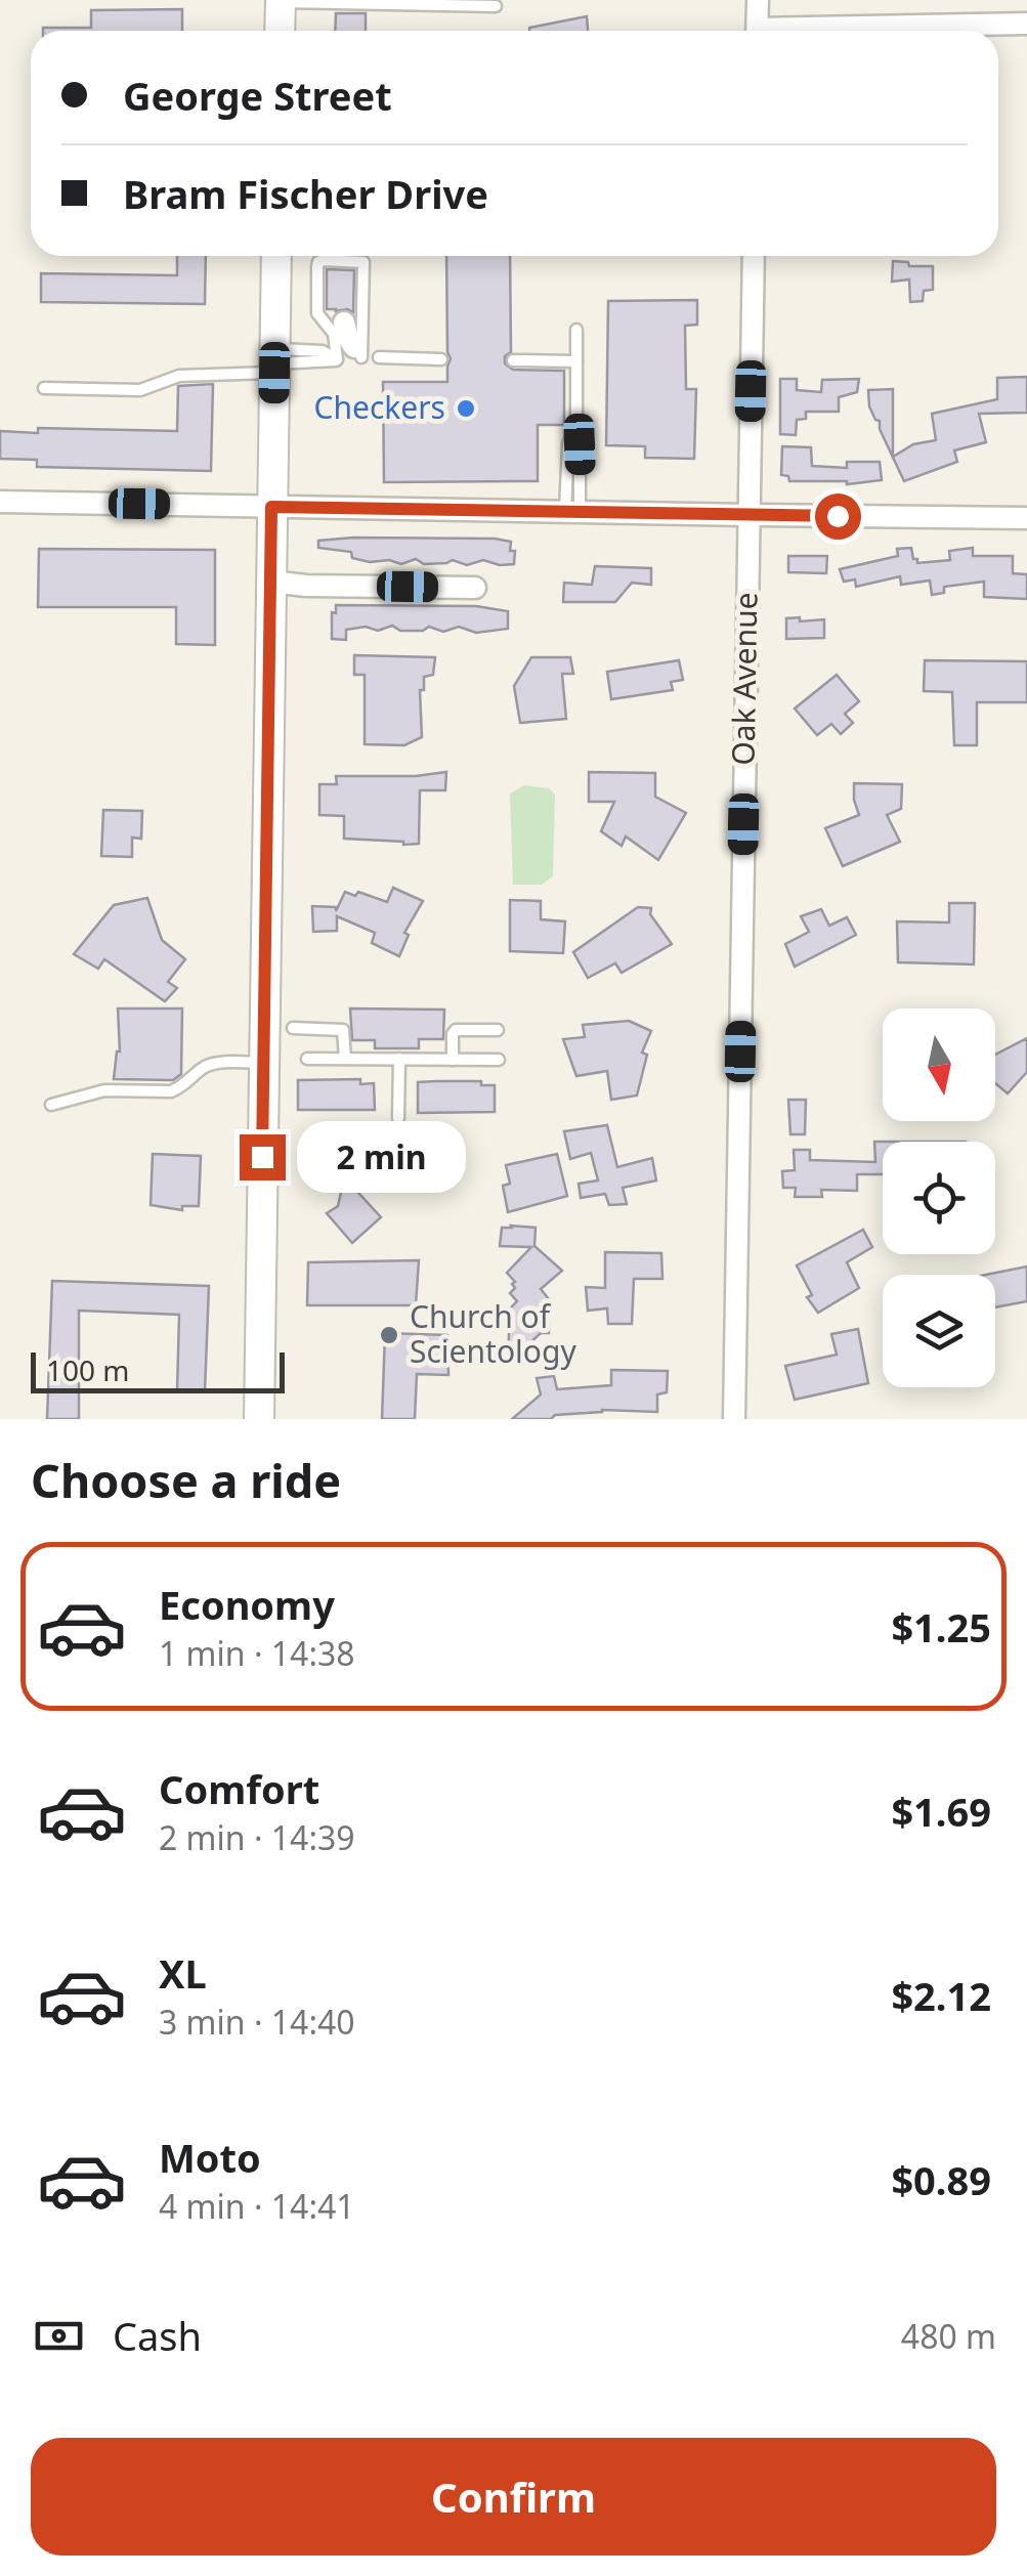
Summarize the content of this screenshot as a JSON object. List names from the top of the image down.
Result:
{
  "streets": {
    "street": ["Oak Avenue"]
  },
  "places": ["Checkers", "Church of Scientology"],
  "scale_bar": "100 m",
  "north": "bottom",
  "page": {
    "banner": ["George Street", "Bram Fischer Drive"],
    "bubble": "2 min",
    "scale": "100 m",
    "heading": "Choose a ride",
    "list": [
      {
        "name": "Economy",
        "note": "1 min · 14:38",
        "value": "$1.25"
      },
      {
        "name": "Comfort",
        "note": "2 min · 14:39",
        "value": "$1.69"
      },
      {
        "name": "XL",
        "note": "3 min · 14:40",
        "value": "$2.12"
      },
      {
        "name": "Moto",
        "note": "4 min · 14:41",
        "value": "$0.89"
      }
    ],
    "pay": ["Cash", "480 m"],
    "buttons": "Confirm"
  }
}
